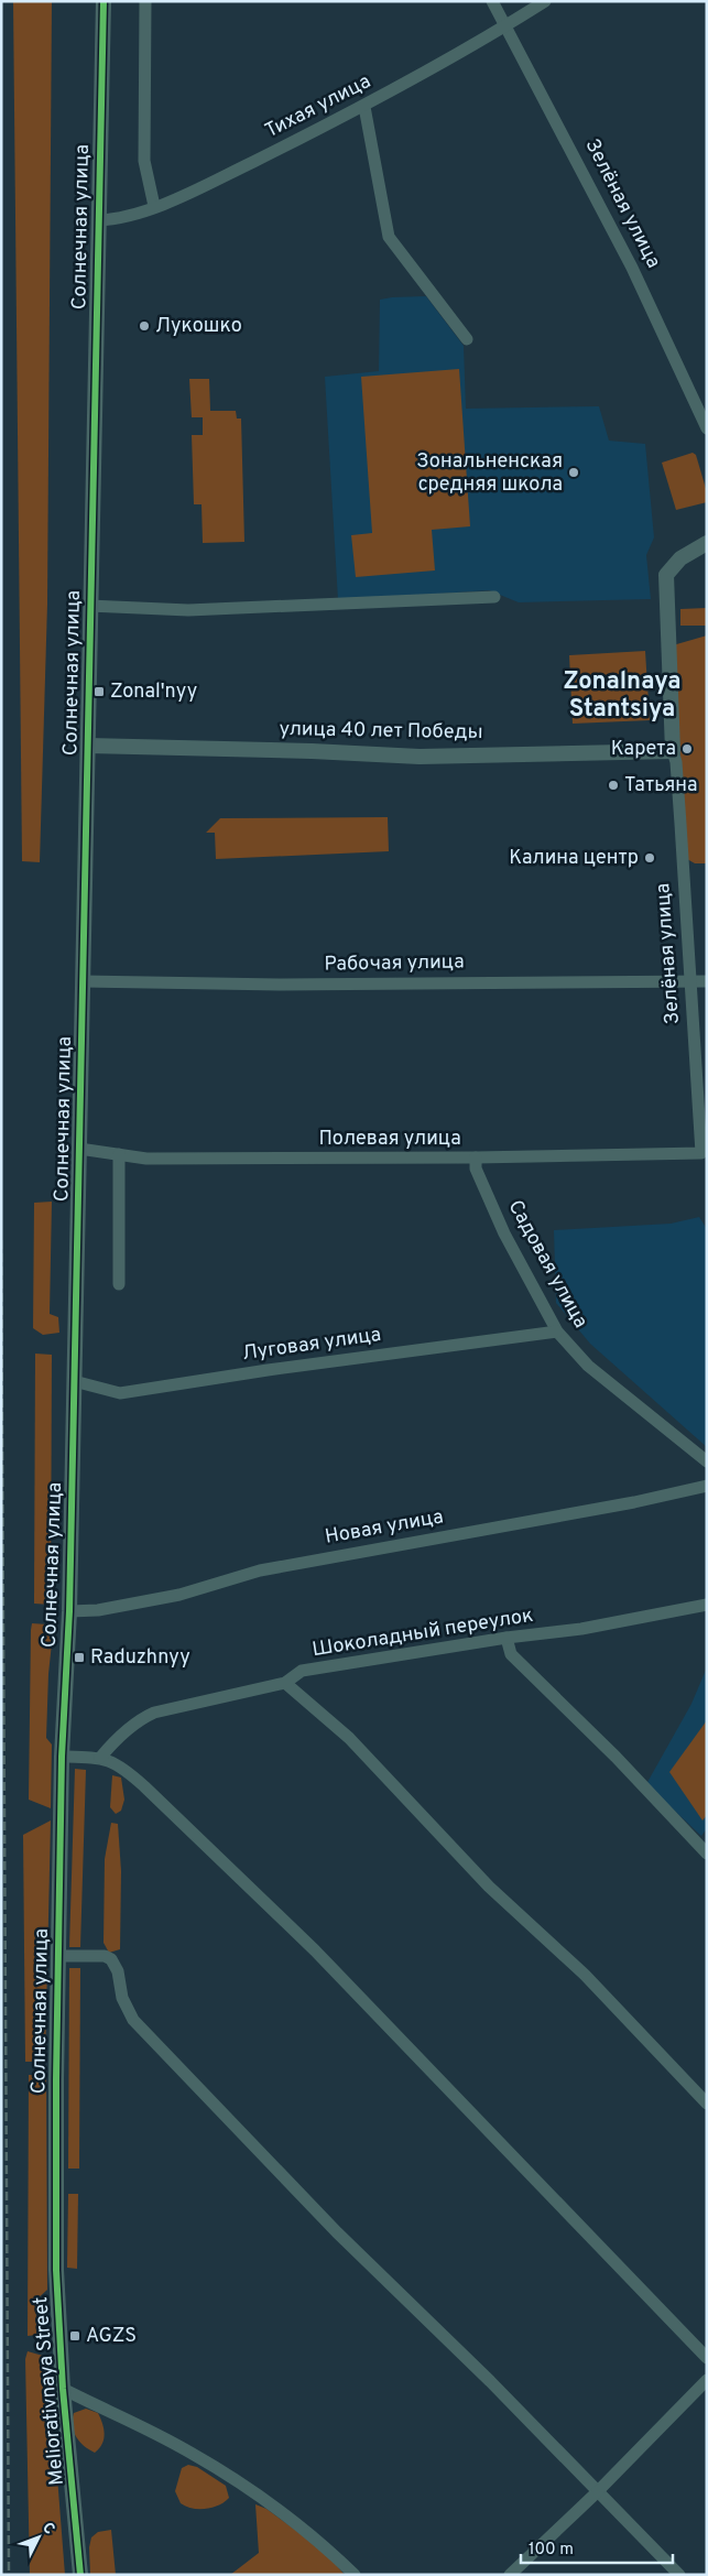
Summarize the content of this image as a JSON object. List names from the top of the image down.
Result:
{
  "streets": {
    "street": [
      "Тихая улица",
      "Зелёная улица",
      "Солнечная улица",
      "улица 40 лет Победы",
      "Рабочая улица",
      "Полевая улица",
      "Садовая улица",
      "Луговая улица",
      "Новая улица",
      "Шоколадный переулок",
      "Meliorativnaya Street"
    ]
  },
  "crossings": [
    ["Тихая улица", "Зелёная улица"],
    ["Тихая улица", "Солнечная улица"],
    ["Зелёная улица", "улица 40 лет Победы"],
    ["Зелёная улица", "Рабочая улица"],
    ["Зелёная улица", "Полевая улица"],
    ["Солнечная улица", "улица 40 лет Победы"],
    ["Солнечная улица", "Рабочая улица"],
    ["Солнечная улица", "Полевая улица"],
    ["Солнечная улица", "Луговая улица"],
    ["Солнечная улица", "Новая улица"],
    ["Солнечная улица", "Meliorativnaya Street"],
    ["Полевая улица", "Садовая улица"],
    ["Садовая улица", "Луговая улица"]
  ],
  "districts": ["Zonalnaya Stantsiya"],
  "places": {
    "other": [
      "Лукошко",
      "Зональненская средняя школа",
      "Карета",
      "Татьяна",
      "Калина центр"
    ],
    "transit": ["Zonal'nyy", "Raduzhnyy", "AGZS"]
  },
  "scale_bar": "100 m",
  "north": "top right"
}
